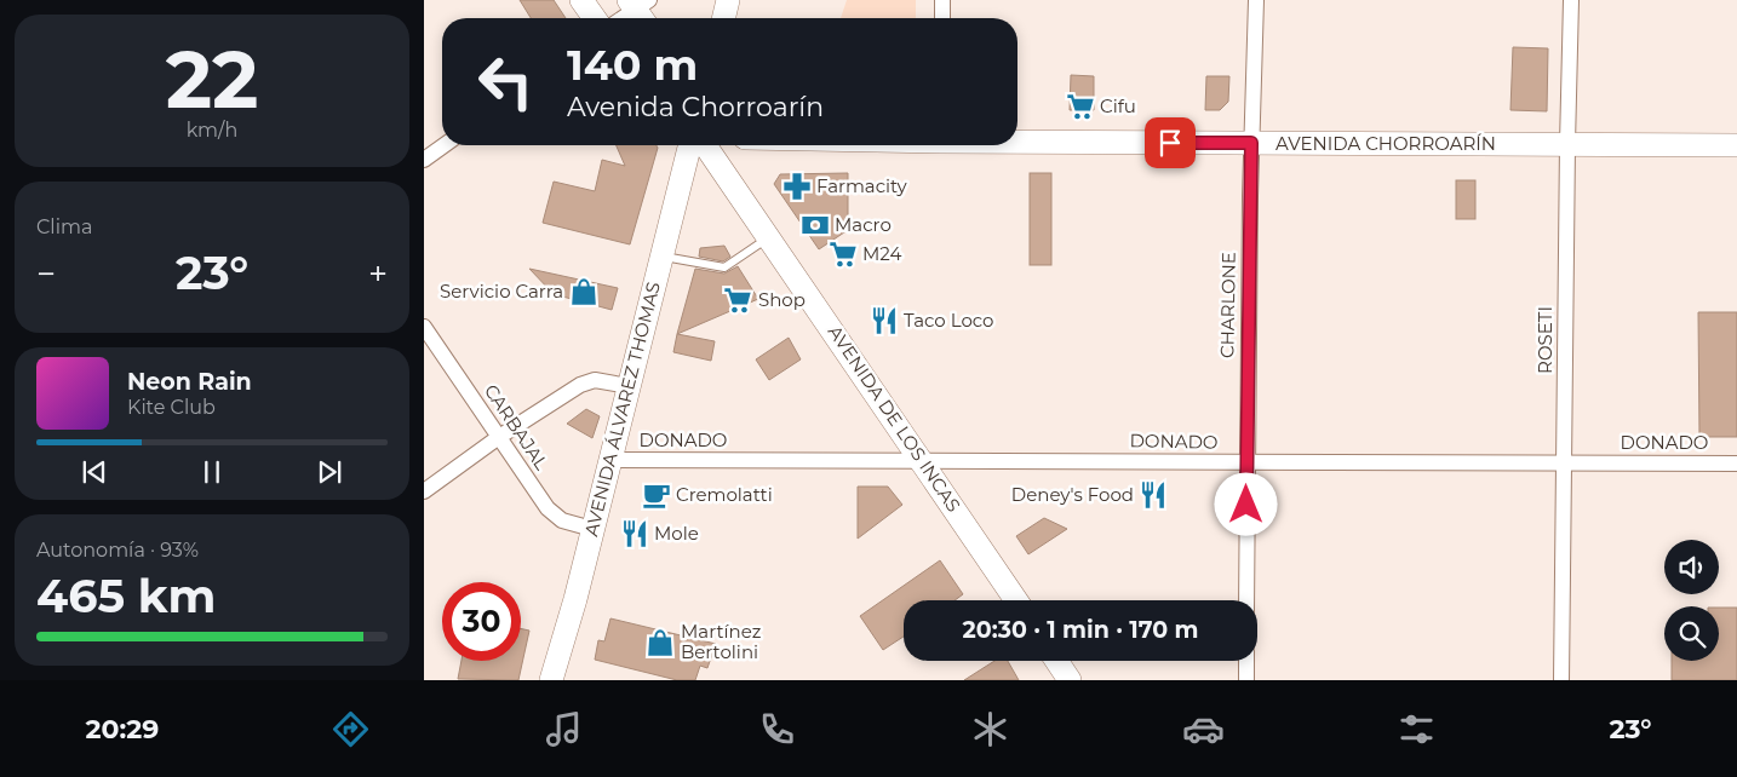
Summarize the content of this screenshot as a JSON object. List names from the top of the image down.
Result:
{
  "streets": {
    "main road": ["AVENIDA CHORROARÍN", "AVENIDA ÁLVAREZ THOMAS", "AVENIDA DE LOS INCAS"],
    "street": [
      "CHARLONE",
      "ROSETI",
      "CARBAJAL",
      "DONADO"
    ]
  },
  "crossings": [
    ["AVENIDA CHORROARÍN", "CHARLONE"],
    ["AVENIDA CHORROARÍN", "ROSETI"],
    ["CHARLONE", "DONADO"],
    ["ROSETI", "DONADO"],
    ["AVENIDA ÁLVAREZ THOMAS", "CARBAJAL"],
    ["AVENIDA ÁLVAREZ THOMAS", "DONADO"],
    ["AVENIDA DE LOS INCAS", "DONADO"]
  ],
  "places": {
    "supermarket": ["Cifu", "M24", "Shop"],
    "pharmacy": ["Farmacity"],
    "bank": ["Macro"],
    "shop": ["Servicio Carra", "Martínez Bertolini"],
    "restaurant": ["Taco Loco", "Deney's Food", "Mole"],
    "cafe": ["Cremolatti"]
  },
  "page": {
    "tile": [
      ["22", "km/h"],
      "Clima",
      ["Autonomía · 93%", "465 km"]
    ],
    "turn": ["140 m", "Avenida Chorroarín"],
    "heat": ["−", "23°", "+"],
    "song": ["Neon Rain", "Kite Club"],
    "limit": "30",
    "trip": "20:30 · 1 min · 170 m",
    "tabs": ["20:29", "23°"]
  }
}
